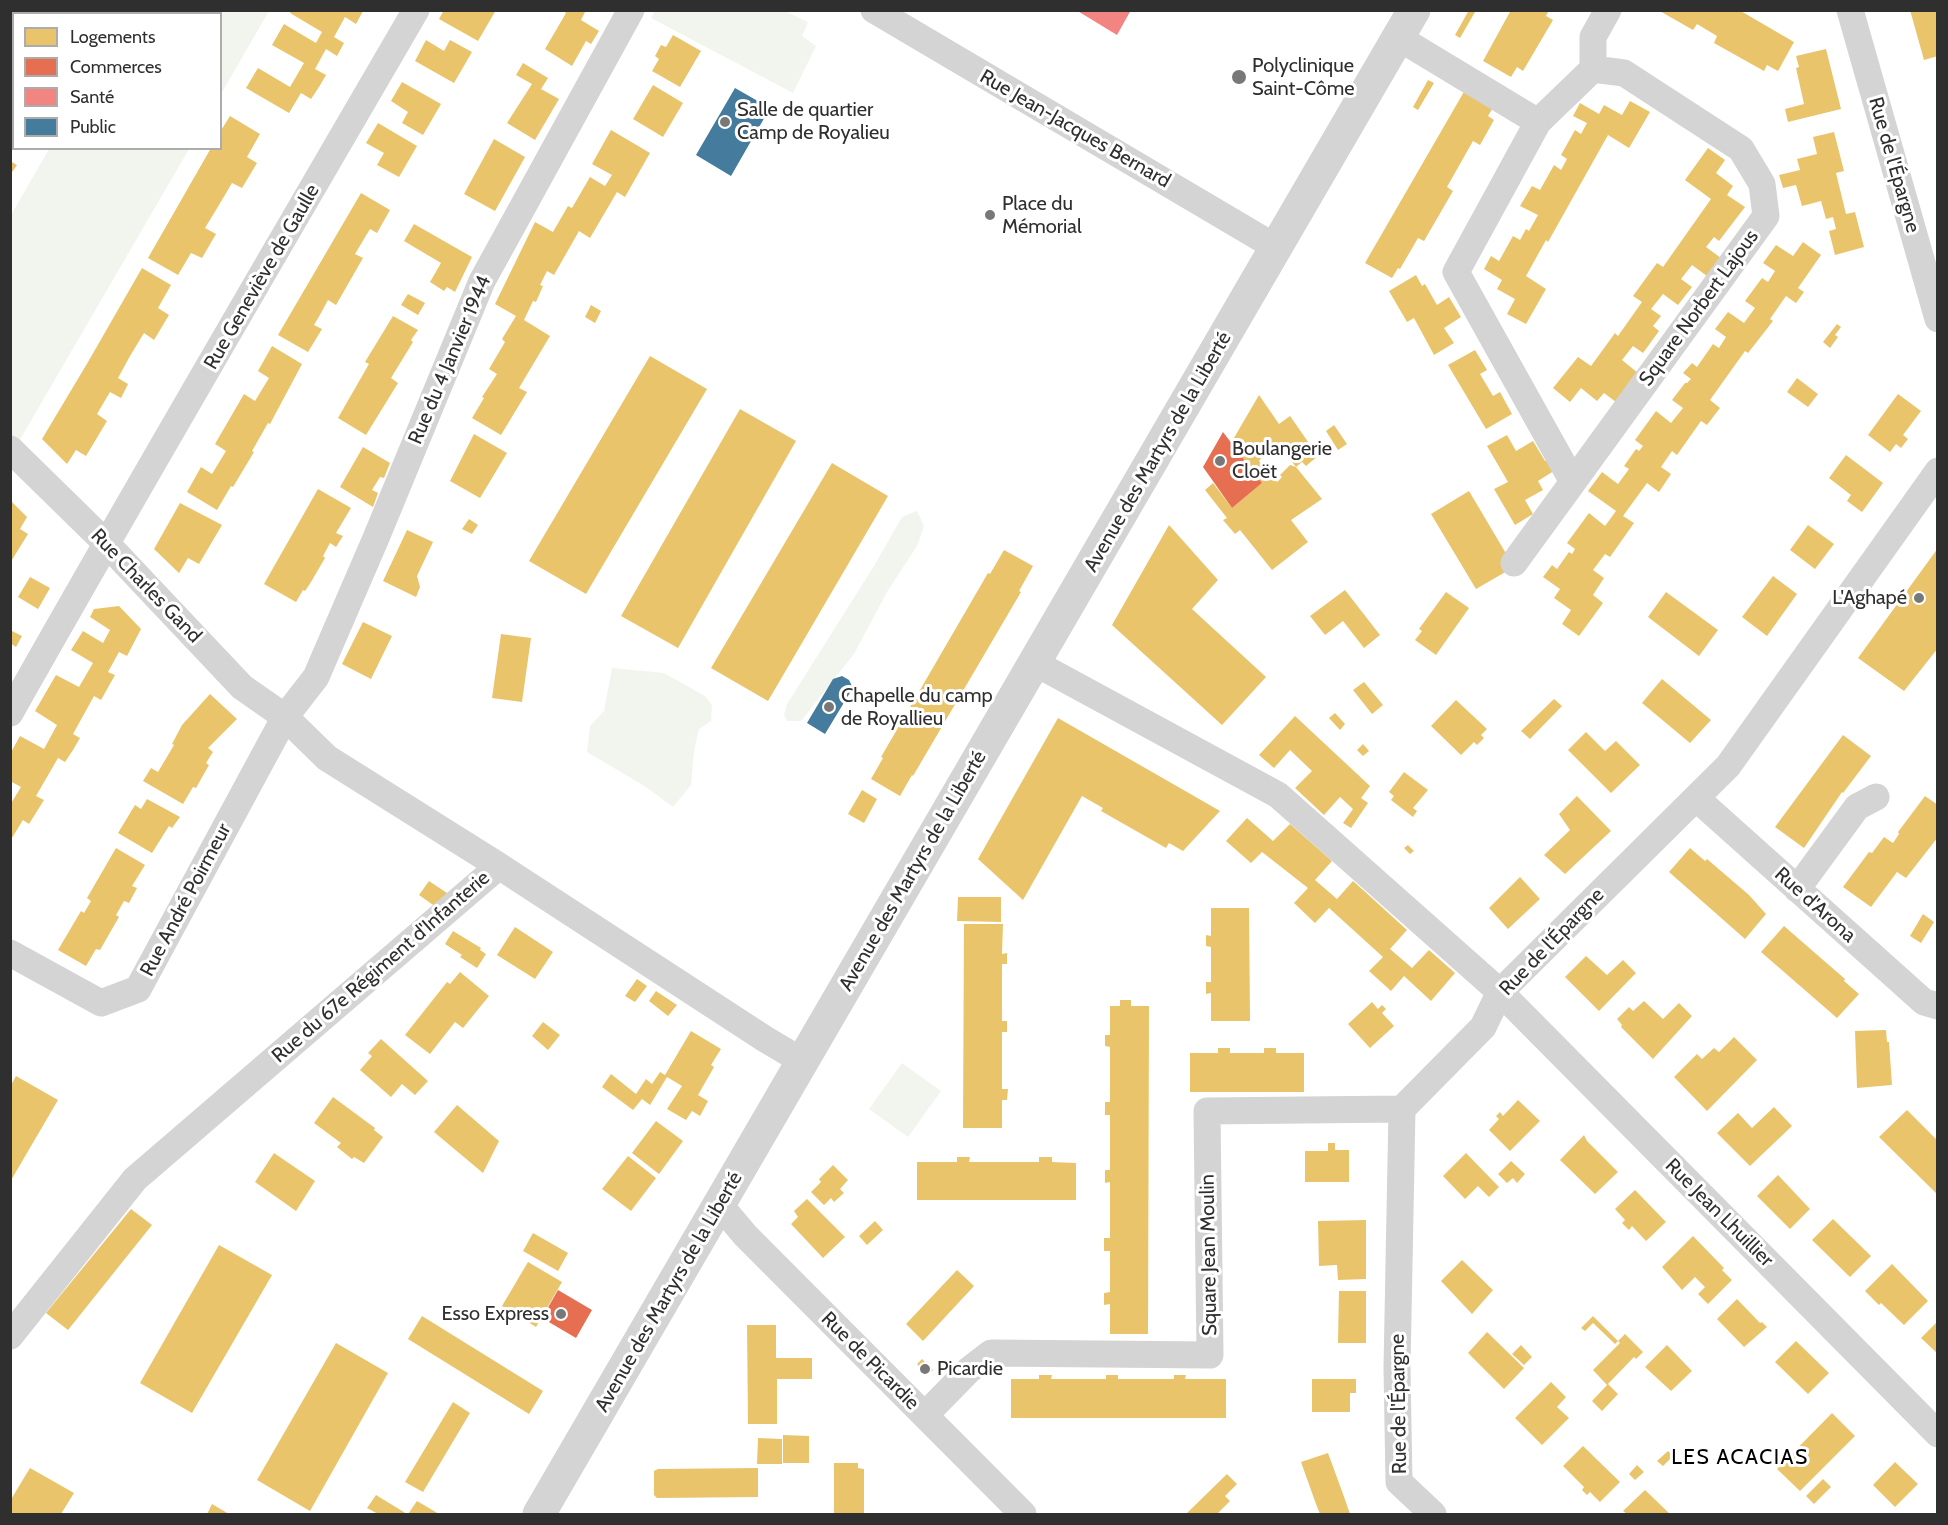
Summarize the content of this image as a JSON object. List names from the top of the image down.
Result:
{
  "streets": {
    "street": [
      "Rue Jean-Jacques Bernard",
      "Rue de l'Épargne",
      "Rue Geneviève de Gaulle",
      "Square Norbert Lajous",
      "Rue du 4 Janvier 1944",
      "Avenue des Martyrs de la Liberté",
      "Rue Charles Gand",
      "Rue André Poirmeur",
      "Rue d'Arona",
      "Rue du 67e Régiment d'Infanterie",
      "Rue Jean Lhuillier",
      "Square Jean Moulin",
      "Rue de Picardie"
    ]
  },
  "crossings": [
    ["Rue Jean-Jacques Bernard", "Avenue des Martyrs de la Liberté"],
    ["Rue de l'Épargne", "Rue d'Arona"],
    ["Rue de l'Épargne", "Rue Jean Lhuillier"],
    ["Rue de l'Épargne", "Square Jean Moulin"],
    ["Rue Geneviève de Gaulle", "Rue Charles Gand"],
    ["Rue du 4 Janvier 1944", "Rue Charles Gand"],
    ["Rue du 4 Janvier 1944", "Rue André Poirmeur"],
    ["Avenue des Martyrs de la Liberté", "Rue du 67e Régiment d'Infanterie"],
    ["Avenue des Martyrs de la Liberté", "Rue Jean Lhuillier"],
    ["Avenue des Martyrs de la Liberté", "Rue de Picardie"],
    ["Rue Charles Gand", "Rue André Poirmeur"],
    ["Rue Charles Gand", "Rue du 67e Régiment d'Infanterie"],
    ["Square Jean Moulin", "Rue de Picardie"]
  ],
  "districts": ["LES ACACIAS"],
  "places": [
    "Polyclinique Saint-Côme",
    "Salle de quartier Camp de Royalieu",
    "Place du Mémorial",
    "Boulangerie Cloët",
    "L'Aghapé",
    "Chapelle du camp de Royallieu",
    "Esso Express",
    "Picardie"
  ],
  "legend": [
    "Logements",
    "Commerces",
    "Santé",
    "Public"
  ]
}
